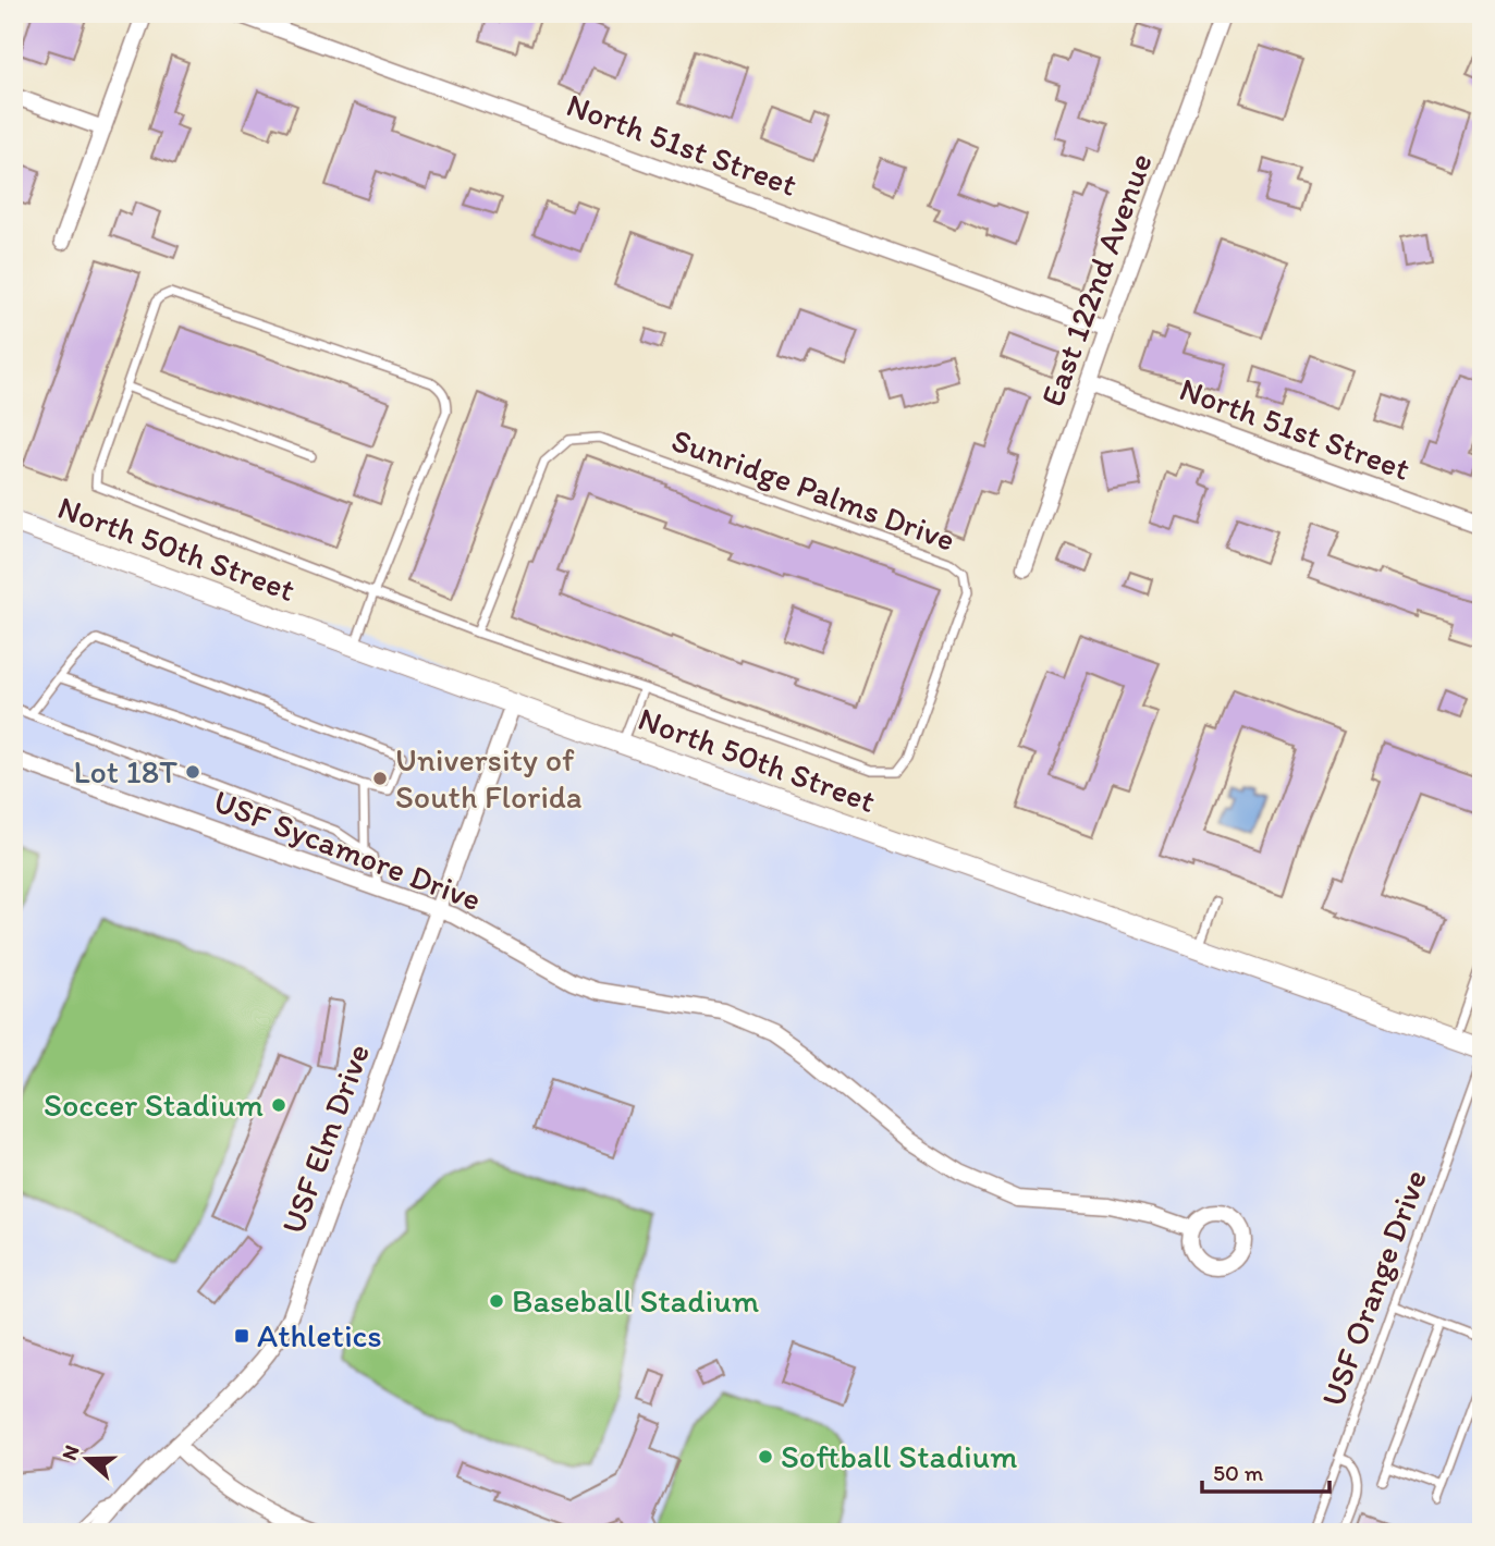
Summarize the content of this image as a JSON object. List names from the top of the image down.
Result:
{
  "streets": {
    "street": [
      "North 51st Street",
      "East 122nd Avenue",
      "North 50th Street",
      "USF Sycamore Drive",
      "USF Elm Drive"
    ],
    "lane": ["Sunridge Palms Drive", "USF Orange Drive"]
  },
  "crossings": [
    ["North 51st Street", "East 122nd Avenue"],
    ["North 50th Street", "USF Elm Drive"],
    ["USF Sycamore Drive", "USF Elm Drive"]
  ],
  "places": {
    "other": [
      "Lot 18T",
      "University of South Florida",
      "Soccer Stadium",
      "Baseball Stadium",
      "Softball Stadium"
    ],
    "transit": ["Athletics"]
  },
  "scale_bar": "50 m",
  "north": "left"
}
